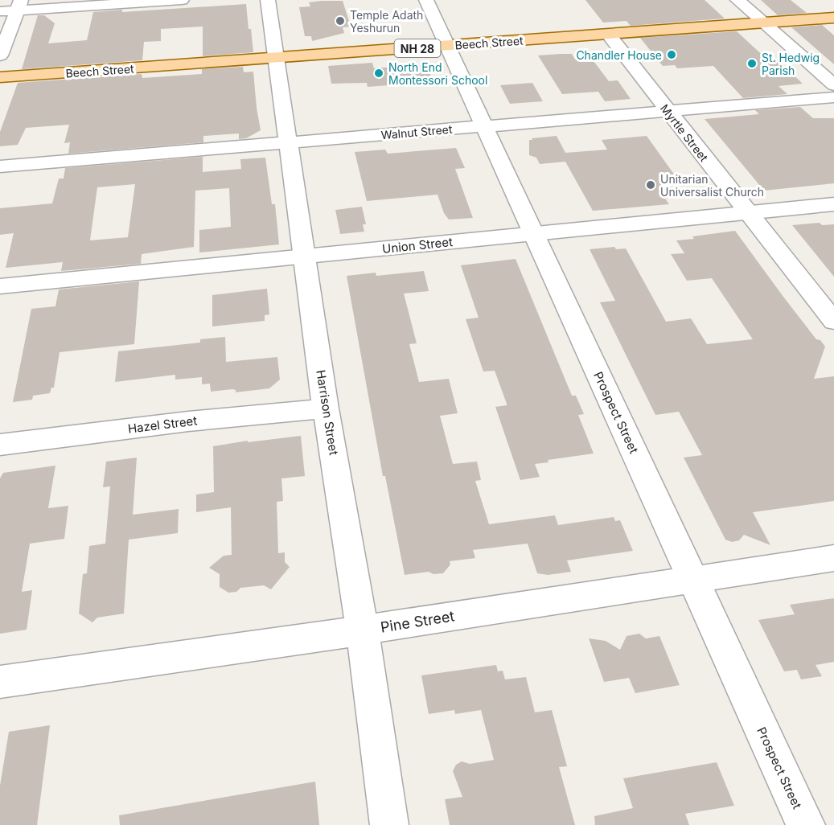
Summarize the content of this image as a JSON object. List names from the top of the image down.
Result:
{
  "streets": {
    "main road": ["Beech Street", "NH 28"],
    "street": [
      "Walnut Street",
      "Myrtle Street",
      "Union Street",
      "Harrison Street",
      "Prospect Street",
      "Hazel Street",
      "Pine Street"
    ]
  },
  "crossings": [
    ["Beech Street", "Myrtle Street"],
    ["Beech Street", "Harrison Street"],
    ["Beech Street", "Prospect Street"],
    ["Walnut Street", "Myrtle Street"],
    ["Walnut Street", "Harrison Street"],
    ["Walnut Street", "Prospect Street"],
    ["Myrtle Street", "Union Street"],
    ["Union Street", "Harrison Street"],
    ["Union Street", "Prospect Street"],
    ["Harrison Street", "Hazel Street"],
    ["Harrison Street", "Pine Street"],
    ["Prospect Street", "Pine Street"]
  ],
  "places": [
    "Temple Adath Yeshurun",
    "Chandler House",
    "St. Hedwig Parish",
    "North End Montessori School",
    "Unitarian Universalist Church"
  ]
}
